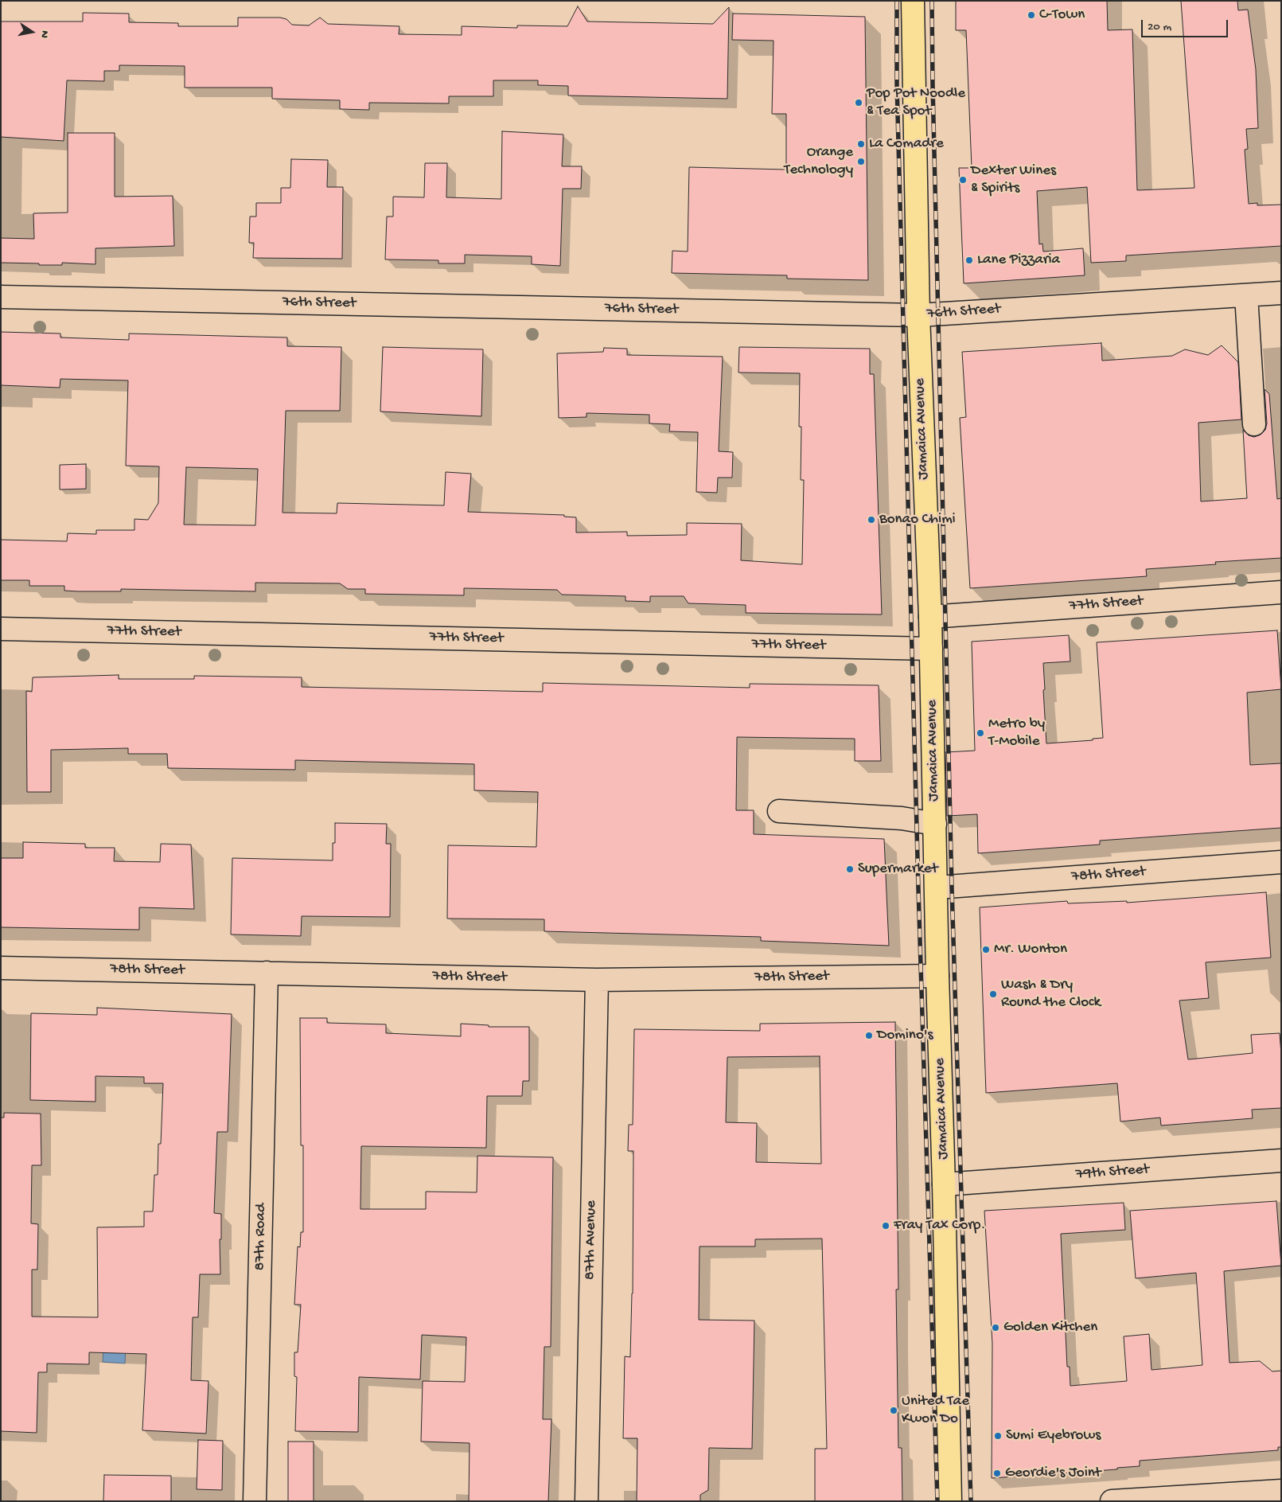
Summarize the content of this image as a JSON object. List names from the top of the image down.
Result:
{
  "streets": {
    "main road": ["Jamaica Avenue"],
    "street": [
      "76th Street",
      "77th Street",
      "78th Street",
      "79th Street",
      "87th Road",
      "87th Avenue"
    ]
  },
  "crossings": [
    ["76th Street", "Jamaica Avenue"],
    ["Jamaica Avenue", "77th Street"],
    ["Jamaica Avenue", "78th Street"],
    ["Jamaica Avenue", "79th Street"],
    ["78th Street", "87th Road"],
    ["78th Street", "87th Avenue"]
  ],
  "places": [
    "C-Town",
    "Pop Pot Noodle & Tea Spot",
    "La Comadre",
    "Orange Technology",
    "Dexter Wines & Spirits",
    "Lane Pizzaria",
    "Bonao Chimi",
    "Metro by T-Mobile",
    "Supermarket",
    "Mr. Wonton",
    "Wash & Dry Round the Clock",
    "Domino's",
    "Fray Tax Corp.",
    "Golden Kitchen",
    "United Tae Kwon Do",
    "Sumi Eyebrows",
    "Geordie's Joint"
  ],
  "scale_bar": "20 m",
  "north": "right"
}
